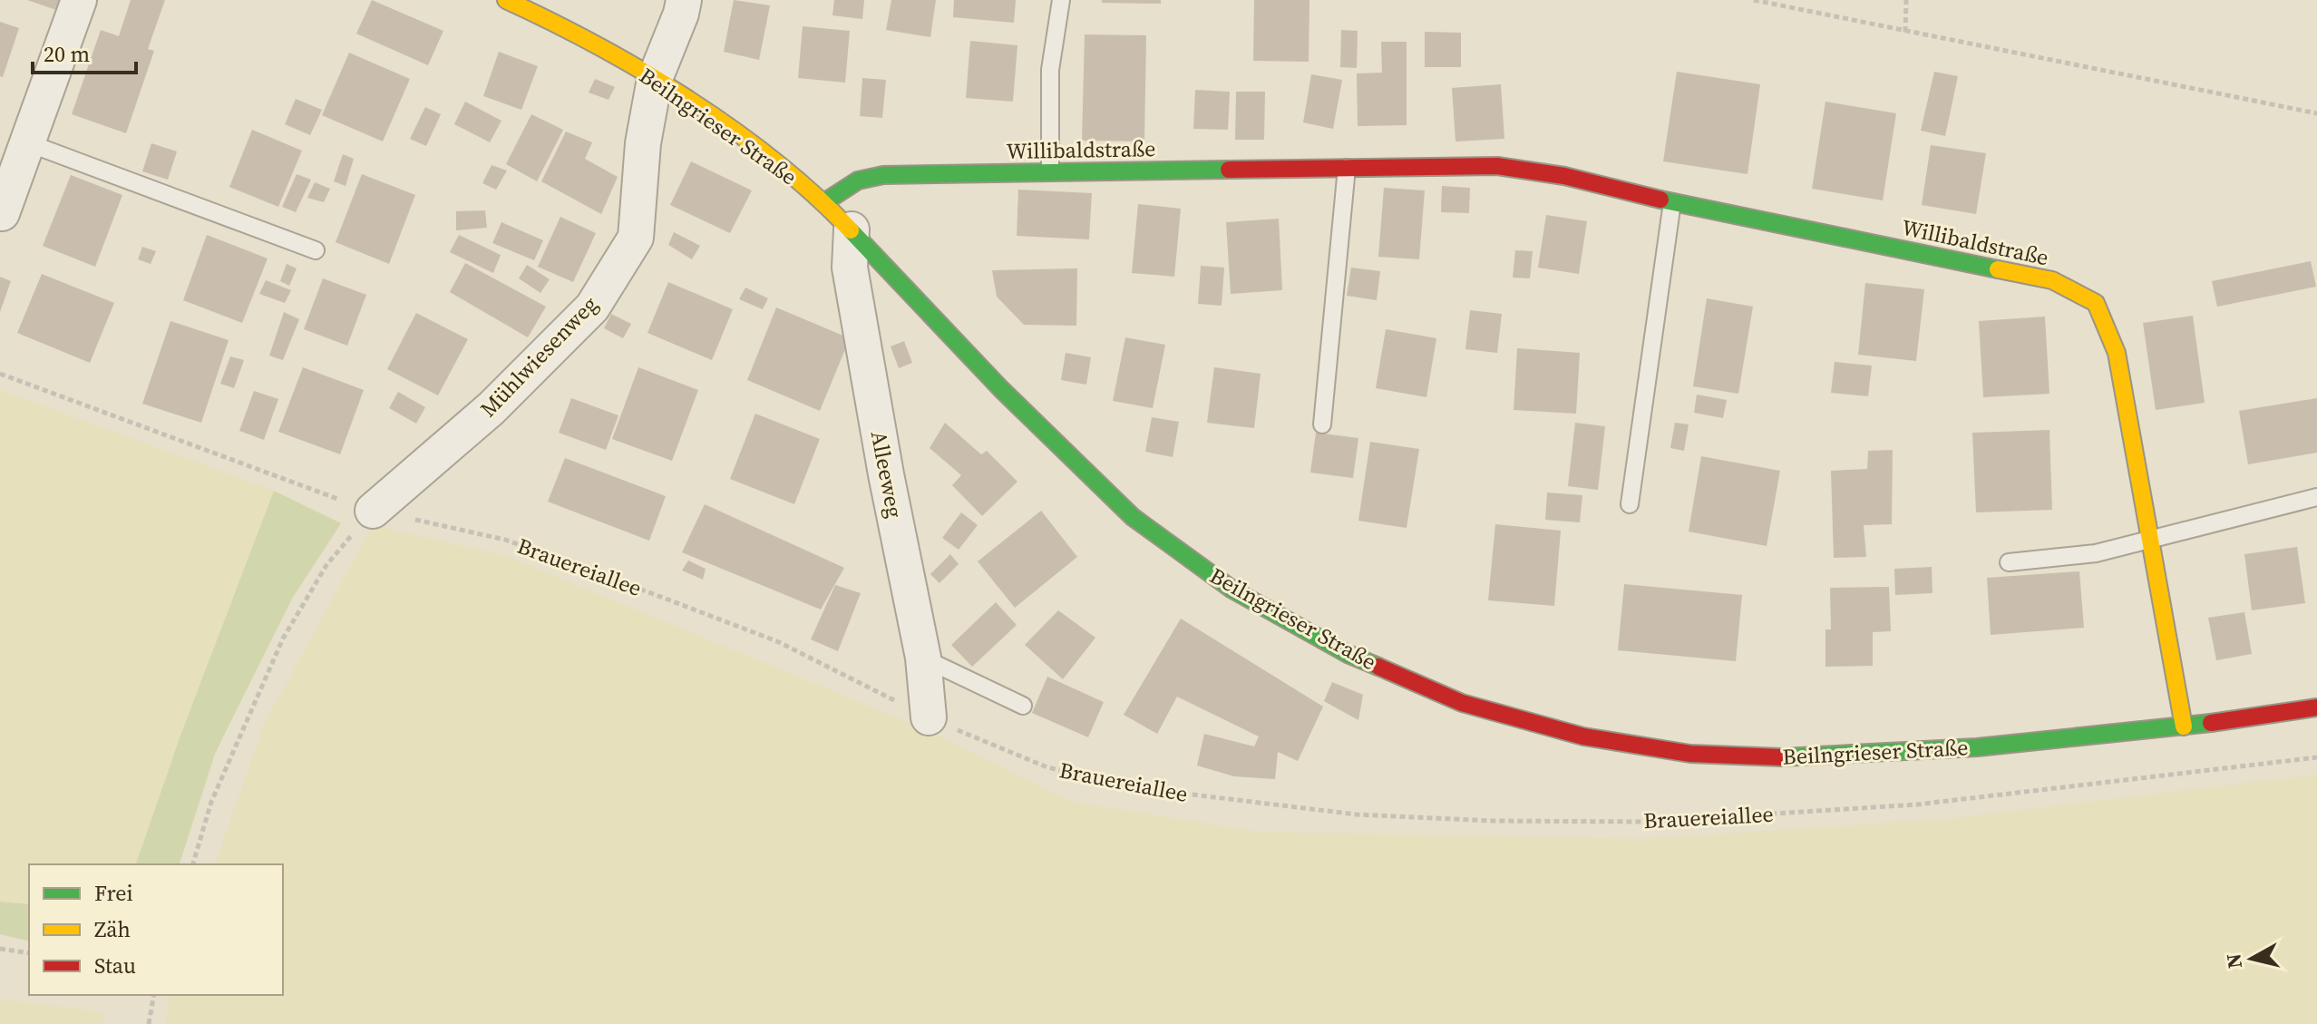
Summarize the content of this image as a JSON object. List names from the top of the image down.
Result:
{
  "streets": {
    "main road": ["Beilngrieser Straße", "Willibaldstraße"],
    "street": ["Mühlwiesenweg", "Alleeweg"],
    "path": ["Brauereiallee"]
  },
  "crossings": [
    ["Beilngrieser Straße", "Willibaldstraße"],
    ["Beilngrieser Straße", "Mühlwiesenweg"],
    ["Beilngrieser Straße", "Alleeweg"],
    ["Mühlwiesenweg", "Brauereiallee"],
    ["Alleeweg", "Brauereiallee"]
  ],
  "legend": ["Frei", "Zäh", "Stau"],
  "scale_bar": "20 m",
  "north": "left"
}
